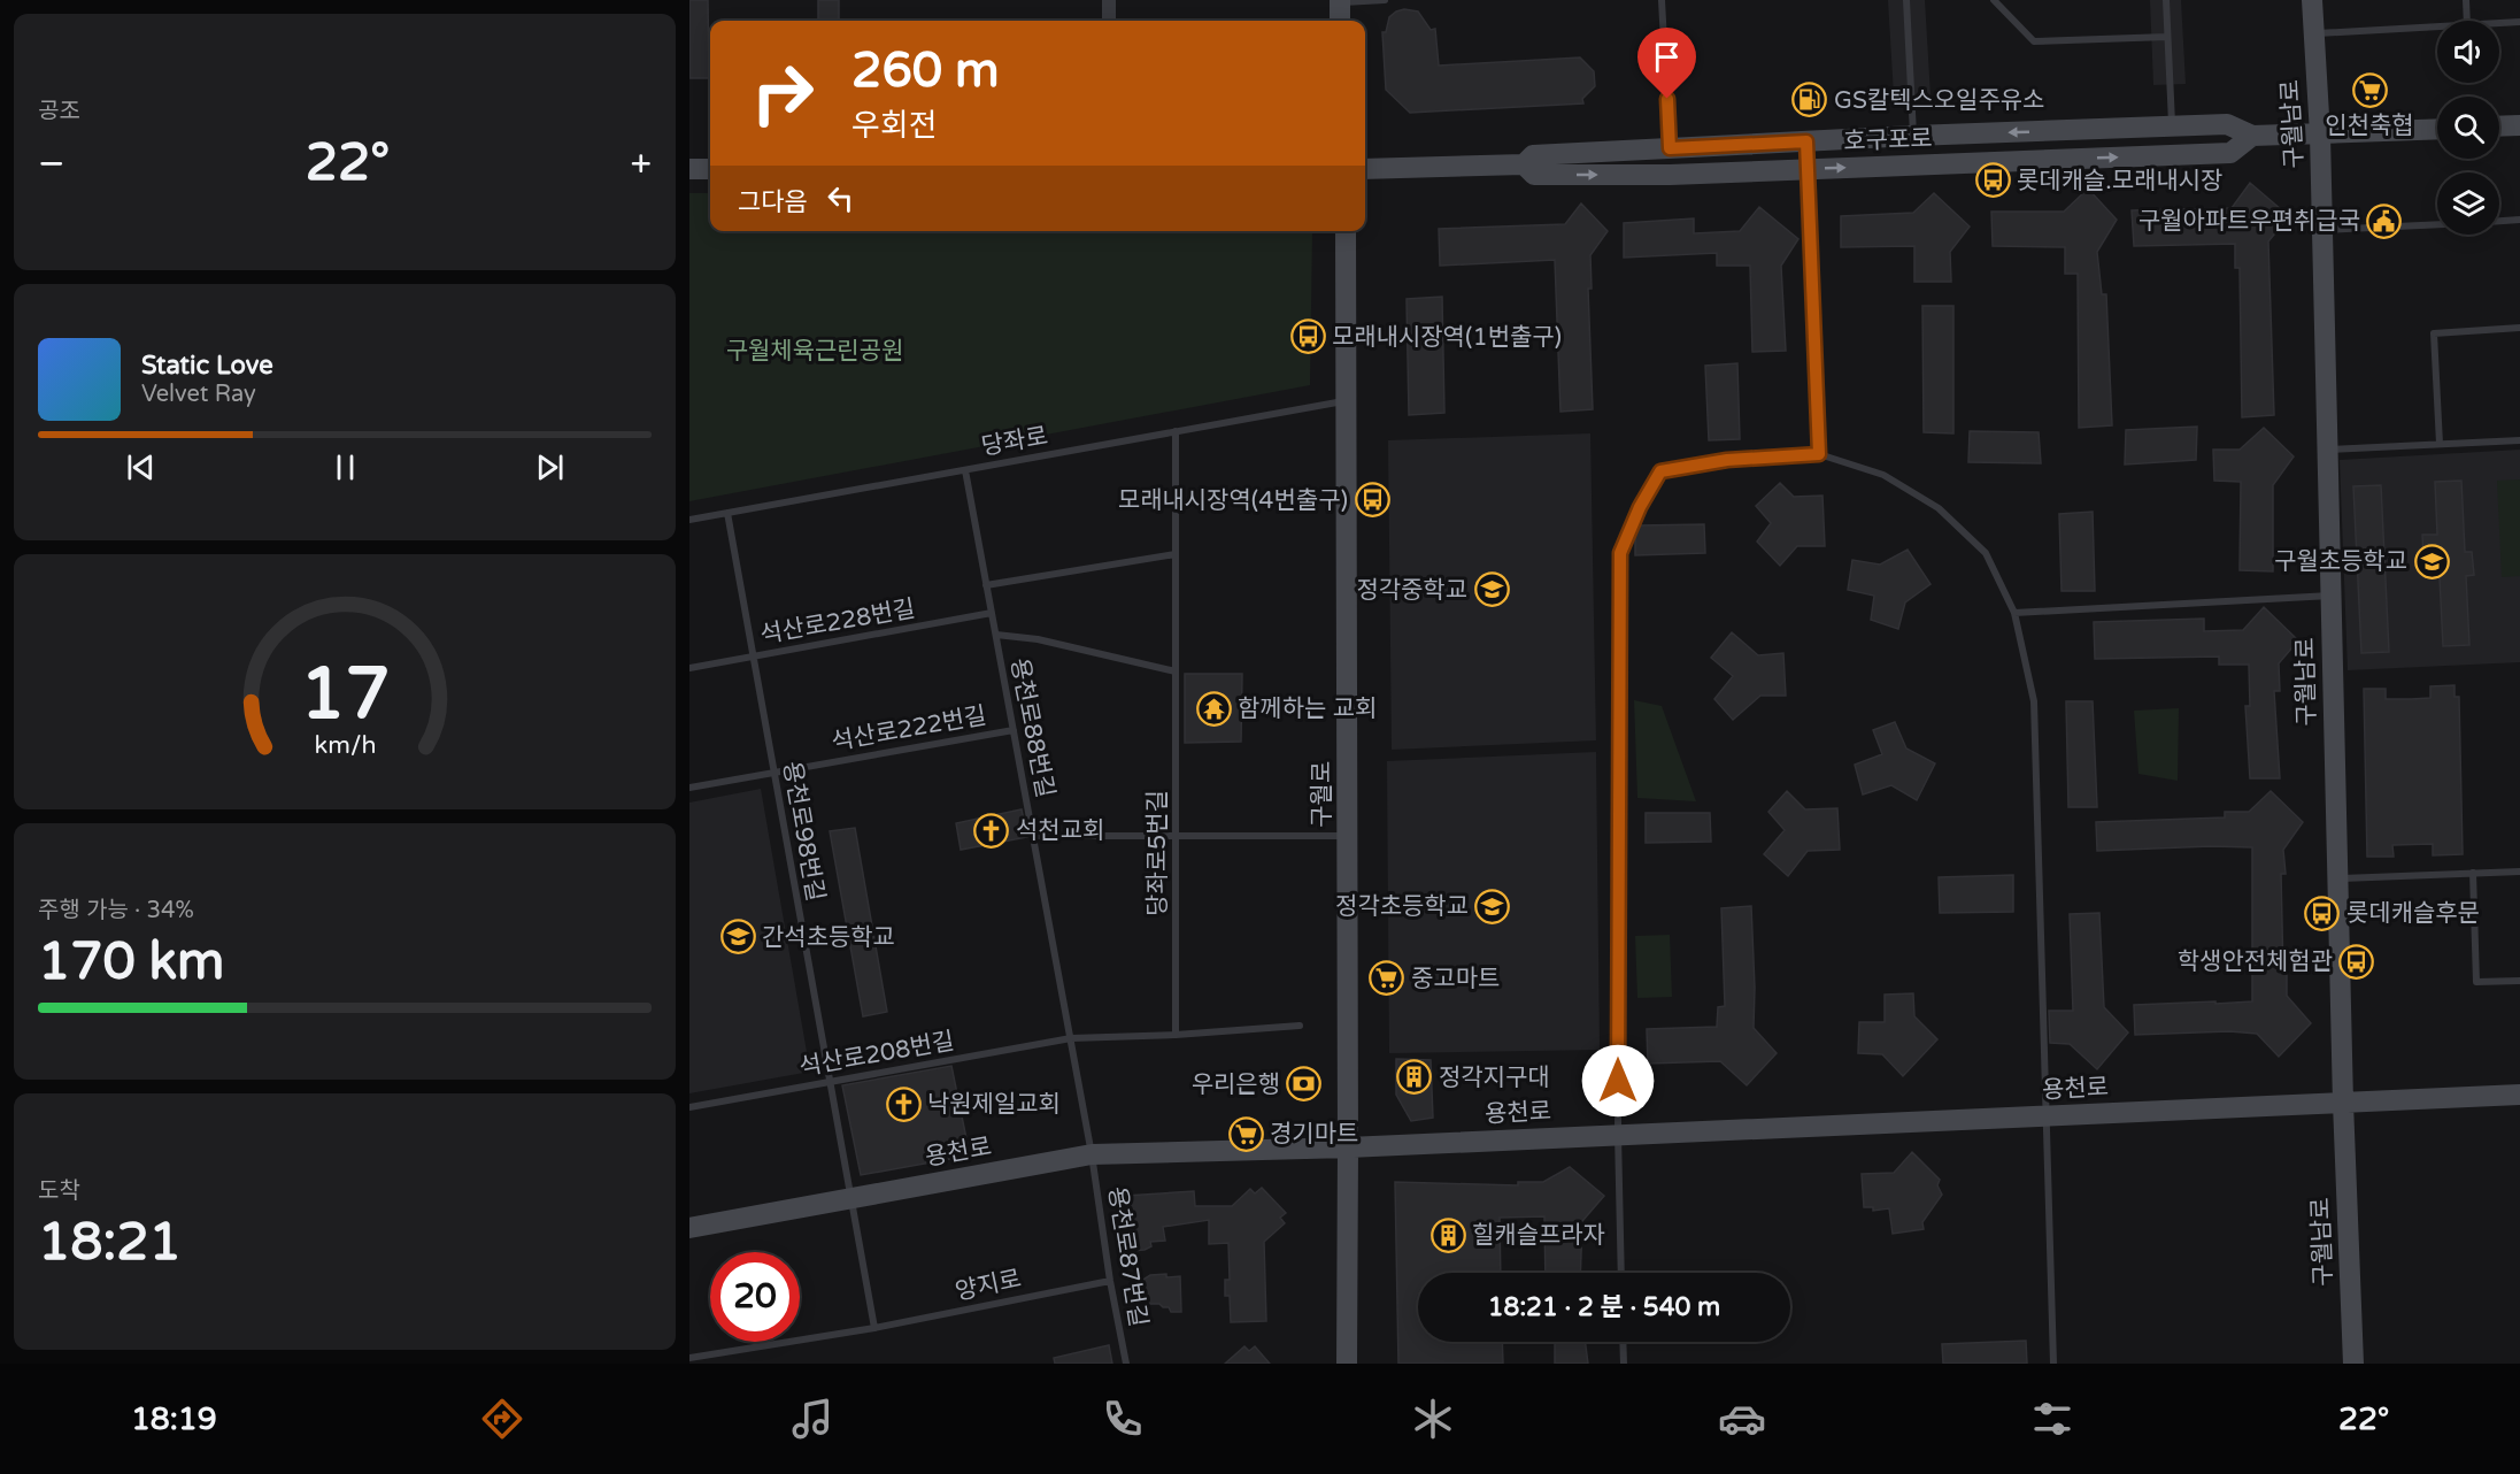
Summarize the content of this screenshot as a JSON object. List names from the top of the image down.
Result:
{
  "streets": {
    "street": [
      "구월남로",
      "호구포로",
      "구월로",
      "용천로"
    ],
    "lane": [
      "당좌로",
      "석산로228번길",
      "용천로88번길",
      "석산로222번길",
      "용천로98번길",
      "당좌로5번길",
      "석산로208번길",
      "용천로87번길",
      "양지로"
    ]
  },
  "crossings": [
    ["구월남로", "호구포로"],
    ["구월남로", "용천로"],
    ["당좌로", "용천로88번길"],
    ["당좌로", "구월로"],
    ["당좌로", "용천로98번길"],
    ["당좌로", "당좌로5번길"],
    ["석산로228번길", "용천로88번길"],
    ["석산로228번길", "용천로98번길"],
    ["용천로88번길", "석산로222번길"],
    ["용천로88번길", "석산로208번길"],
    ["용천로88번길", "용천로"],
    ["용천로88번길", "용천로87번길"],
    ["석산로222번길", "용천로98번길"],
    ["구월로", "용천로"],
    ["용천로98번길", "석산로208번길"],
    ["용천로98번길", "용천로"],
    ["용천로98번길", "양지로"],
    ["당좌로5번길", "석산로208번길"],
    ["용천로", "용천로87번길"],
    ["용천로87번길", "양지로"]
  ],
  "parks": ["구월체육근린공원"],
  "places": {
    "supermarket": ["인천축협", "중고마트", "경기마트"],
    "fuel station": ["GS칼텍스오일주유소"],
    "bus stop": [
      "롯데캐슬.모래내시장",
      "모래내시장역(1번출구)",
      "모래내시장역(4번출구)",
      "롯데캐슬후문",
      "학생안전체험관"
    ],
    "public building": ["구월아파트우편취급국"],
    "school or university": [
      "구월초등학교",
      "정각중학교",
      "정각초등학교",
      "간석초등학교"
    ],
    "temple": ["함께하는 교회"],
    "church": ["석천교회", "낙원제일교회"],
    "building": ["정각지구대", "힐캐슬프라자"],
    "bank": ["우리은행"]
  },
  "page": {
    "tile": [
      "공조",
      ["주행 가능 · 34%", "170 km"],
      ["도착", "18:21"]
    ],
    "turn": ["260 m", "우회전"],
    "heat": ["−", "22°", "+"],
    "then": "그다음",
    "song": ["Static Love", "Velvet Ray"],
    "limit": "20",
    "trip": "18:21 · 2 분 · 540 m",
    "tabs": ["18:19", "22°"],
    "gauge": ["17", "km/h"]
  }
}
